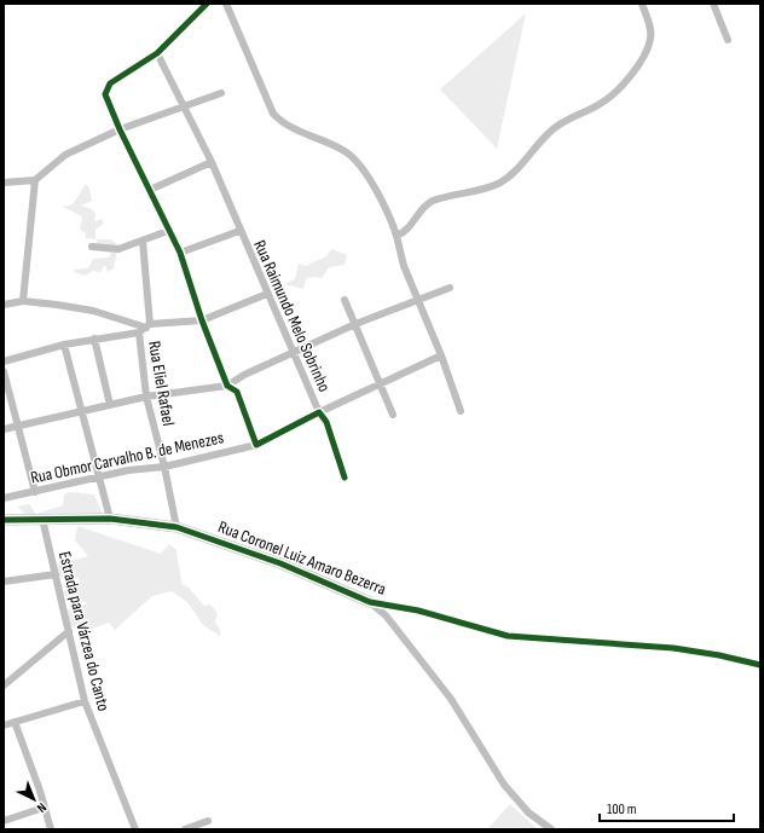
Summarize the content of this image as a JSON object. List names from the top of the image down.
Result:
{
  "streets": {
    "street": [
      "Rua Raimundo Melo Sobrinho",
      "Rua Eliel Rafael",
      "Rua Obmor Carvalho B. de Menezes",
      "Rua Coronel Luiz Amaro Bezerra",
      "Estrada para Várzea do Canto"
    ]
  },
  "crossings": [
    ["Rua Raimundo Melo Sobrinho", "Rua Obmor Carvalho B. de Menezes"],
    ["Rua Eliel Rafael", "Rua Obmor Carvalho B. de Menezes"],
    ["Rua Eliel Rafael", "Rua Coronel Luiz Amaro Bezerra"],
    ["Rua Coronel Luiz Amaro Bezerra", "Estrada para Várzea do Canto"]
  ],
  "scale_bar": "100 m",
  "north": "bottom right"
}
